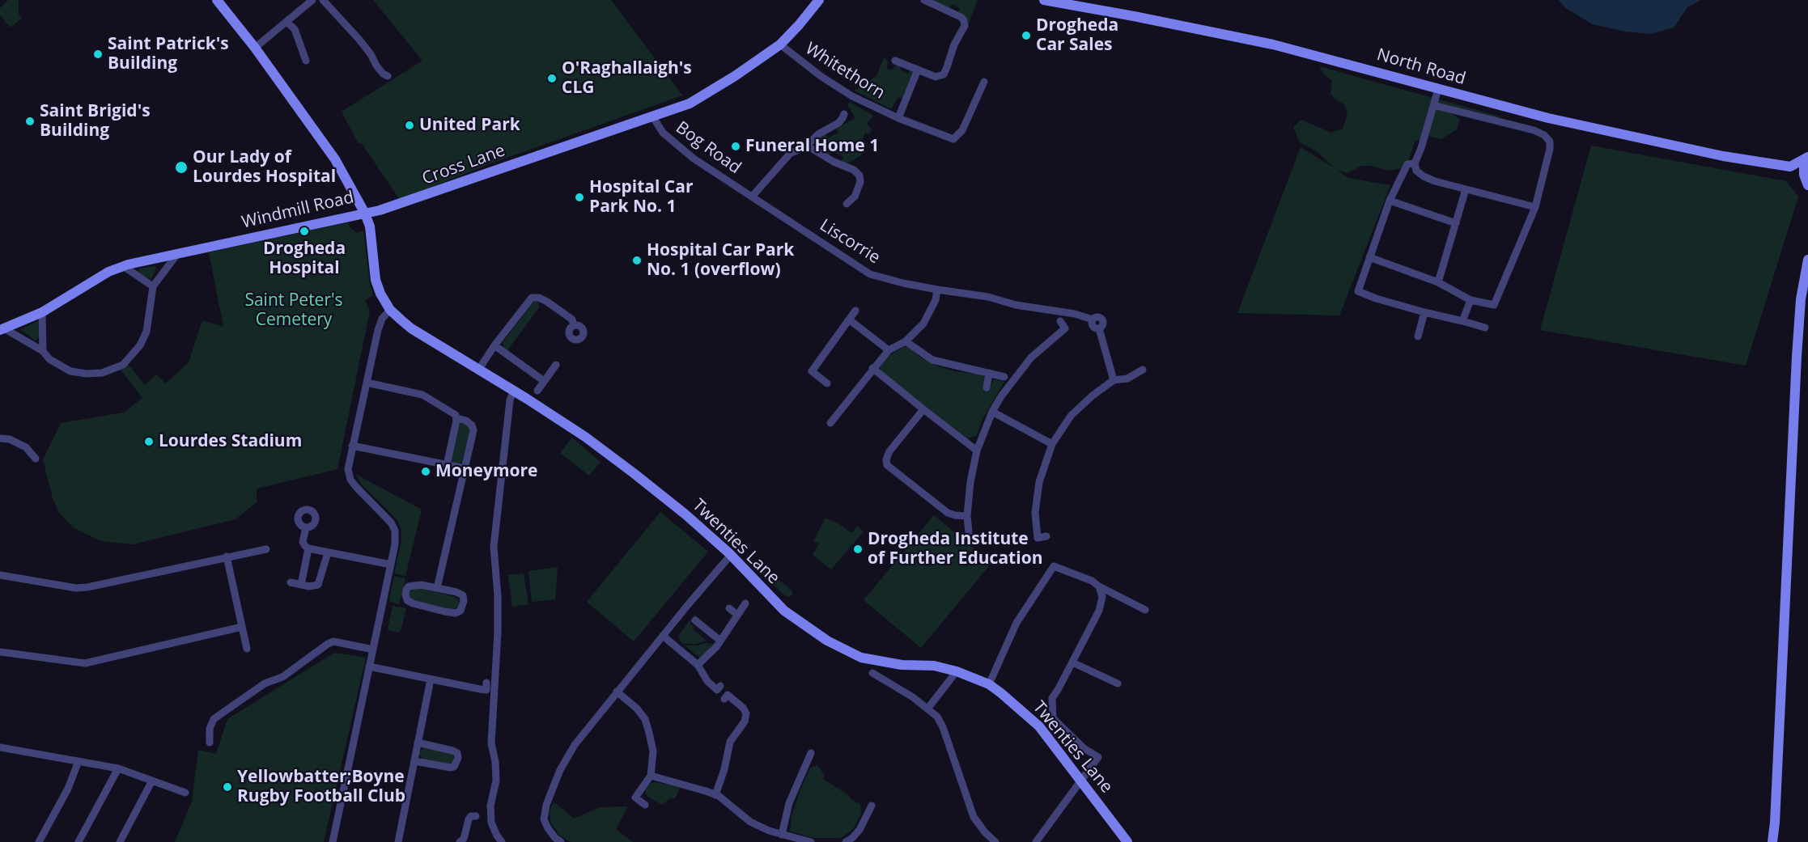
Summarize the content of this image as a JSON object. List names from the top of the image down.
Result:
{
  "streets": {
    "street": [
      "North Road",
      "Whitethorn",
      "Bog Road",
      "Cross Lane",
      "Windmill Road",
      "Liscorrie",
      "Twenties Lane"
    ]
  },
  "crossings": [
    ["Whitethorn", "Cross Lane"],
    ["Bog Road", "Cross Lane"],
    ["Bog Road", "Liscorrie"],
    ["Cross Lane", "Windmill Road"],
    ["Cross Lane", "Twenties Lane"],
    ["Windmill Road", "Twenties Lane"]
  ],
  "parks": ["Saint Peter's Cemetery"],
  "places": [
    "Drogheda Car Sales",
    "Saint Patrick's Building",
    "O'Raghallaigh's CLG",
    "Saint Brigid's Building",
    "United Park",
    "Funeral Home 1",
    "Our Lady of Lourdes Hospital",
    "Hospital Car Park No. 1",
    "Drogheda Hospital",
    "Hospital Car Park No. 1 (overflow)",
    "Lourdes Stadium",
    "Moneymore",
    "Drogheda Institute of Further Education",
    "Yellowbatter;Boyne Rugby Football Club"
  ]
}
